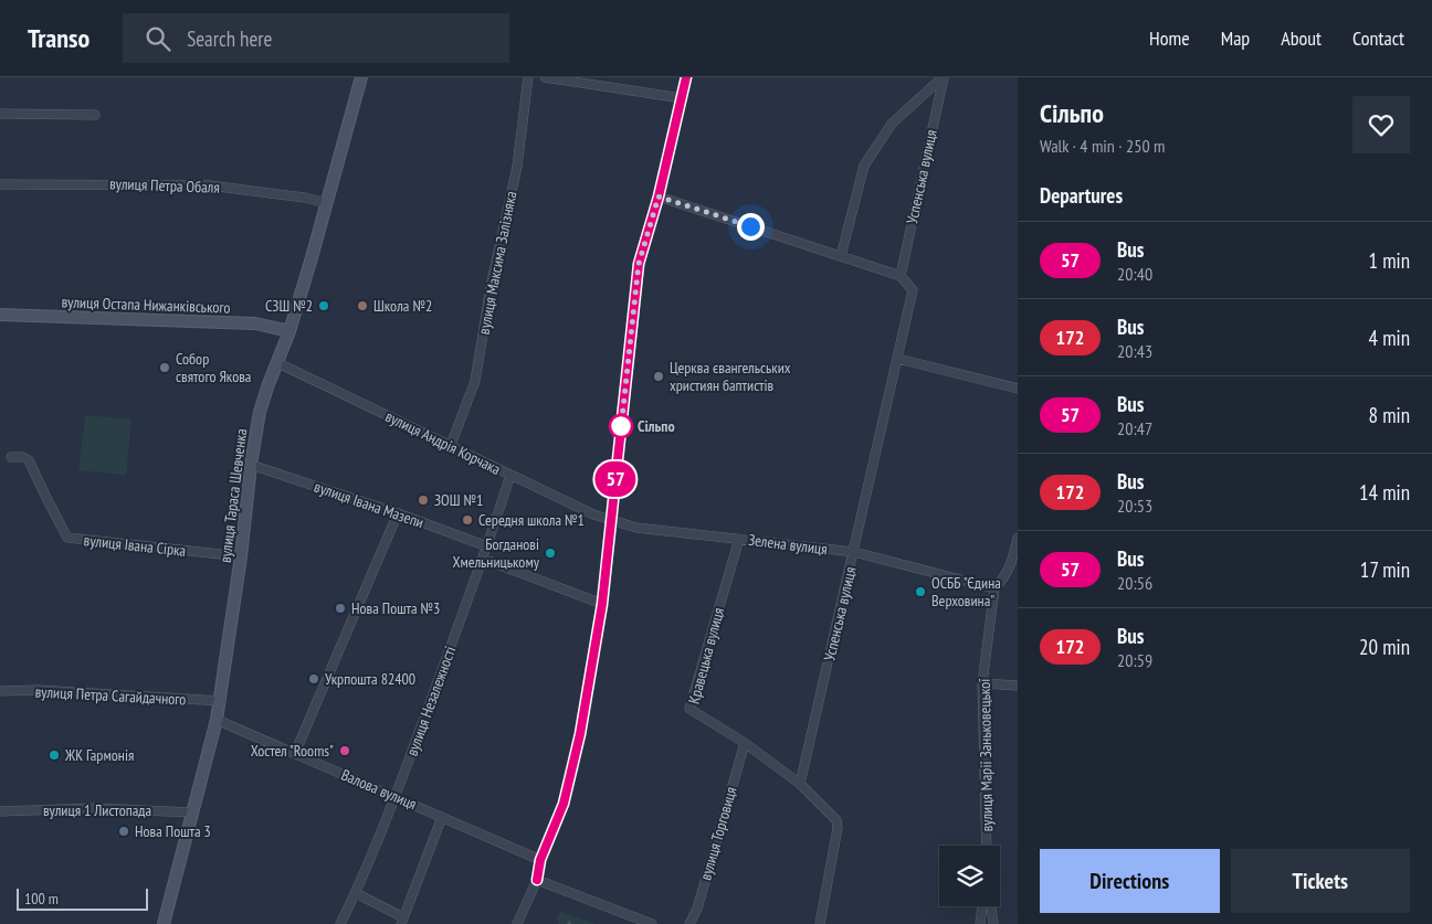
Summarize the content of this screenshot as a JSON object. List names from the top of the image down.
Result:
{
  "streets": {
    "main road": ["вулиця Остапа Нижанківського", "вулиця Тараса Шевченка"],
    "street": [
      "Успенська вулиця",
      "вулиця Петра Обаля",
      "вулиця Максима Залізняка",
      "вулиця Андрія Корчака",
      "вулиця Івана Мазепи",
      "Зелена вулиця",
      "вулиця Івана Сірка",
      "Кравецька вулиця",
      "вулиця Петра Сагайдачного",
      "вулиця Незалежності",
      "вулиця Марії Заньковецької",
      "Валова вулиця",
      "вулиця 1 Листопада",
      "вулиця Торговиця"
    ]
  },
  "crossings": [
    ["Успенська вулиця", "Зелена вулиця"],
    ["Успенська вулиця", "Кравецька вулиця"],
    ["вулиця Петра Обаля", "вулиця Тараса Шевченка"],
    ["вулиця Максима Залізняка", "вулиця Андрія Корчака"],
    ["вулиця Остапа Нижанківського", "вулиця Тараса Шевченка"],
    ["вулиця Андрія Корчака", "вулиця Тараса Шевченка"],
    ["вулиця Андрія Корчака", "Зелена вулиця"],
    ["вулиця Андрія Корчака", "вулиця Незалежності"],
    ["вулиця Тараса Шевченка", "вулиця Івана Мазепи"],
    ["вулиця Тараса Шевченка", "вулиця Івана Сірка"],
    ["вулиця Тараса Шевченка", "вулиця Петра Сагайдачного"],
    ["вулиця Тараса Шевченка", "Валова вулиця"],
    ["вулиця Тараса Шевченка", "вулиця 1 Листопада"],
    ["вулиця Івана Мазепи", "вулиця Незалежності"],
    ["Зелена вулиця", "Кравецька вулиця"],
    ["Зелена вулиця", "вулиця Марії Заньковецької"],
    ["Кравецька вулиця", "вулиця Торговиця"],
    ["вулиця Незалежності", "Валова вулиця"]
  ],
  "places": [
    "СЗШ №2",
    "Школа №2",
    "Собор святого Якова",
    "Церква євангельських християн баптистів",
    "Сільпо",
    "ЗОШ №1",
    "Середня школа №1",
    "Богданові Хмельницькому",
    "ОСББ \"Єдина Верховина\"",
    "Нова Пошта №3",
    "Укрпошта 82400",
    "Хостел \"Rooms\"",
    "ЖК Гармонія",
    "Нова Пошта 3"
  ],
  "lines": ["bus line 57"],
  "scale_bar": "100 m",
  "page": {
    "header": "Transo",
    "search": "Search here",
    "nav": [
      "Home",
      "Map",
      "About",
      "Contact"
    ],
    "on_map": "57",
    "heading": [
      ["Сільпо", "Walk · 4 min · 250 m"],
      "Departures"
    ],
    "list": [
      {
        "mark": "57",
        "name": "Bus",
        "note": "20:40",
        "value": "1 min"
      },
      {
        "mark": "172",
        "name": "Bus",
        "note": "20:43",
        "value": "4 min"
      },
      {
        "mark": "57",
        "name": "Bus",
        "note": "20:47",
        "value": "8 min"
      },
      {
        "mark": "172",
        "name": "Bus",
        "note": "20:53",
        "value": "14 min"
      },
      {
        "mark": "57",
        "name": "Bus",
        "note": "20:56",
        "value": "17 min"
      },
      {
        "mark": "172",
        "name": "Bus",
        "note": "20:59",
        "value": "20 min"
      }
    ],
    "buttons": ["Directions", "Tickets"],
    "scale": "100 m"
  }
}
